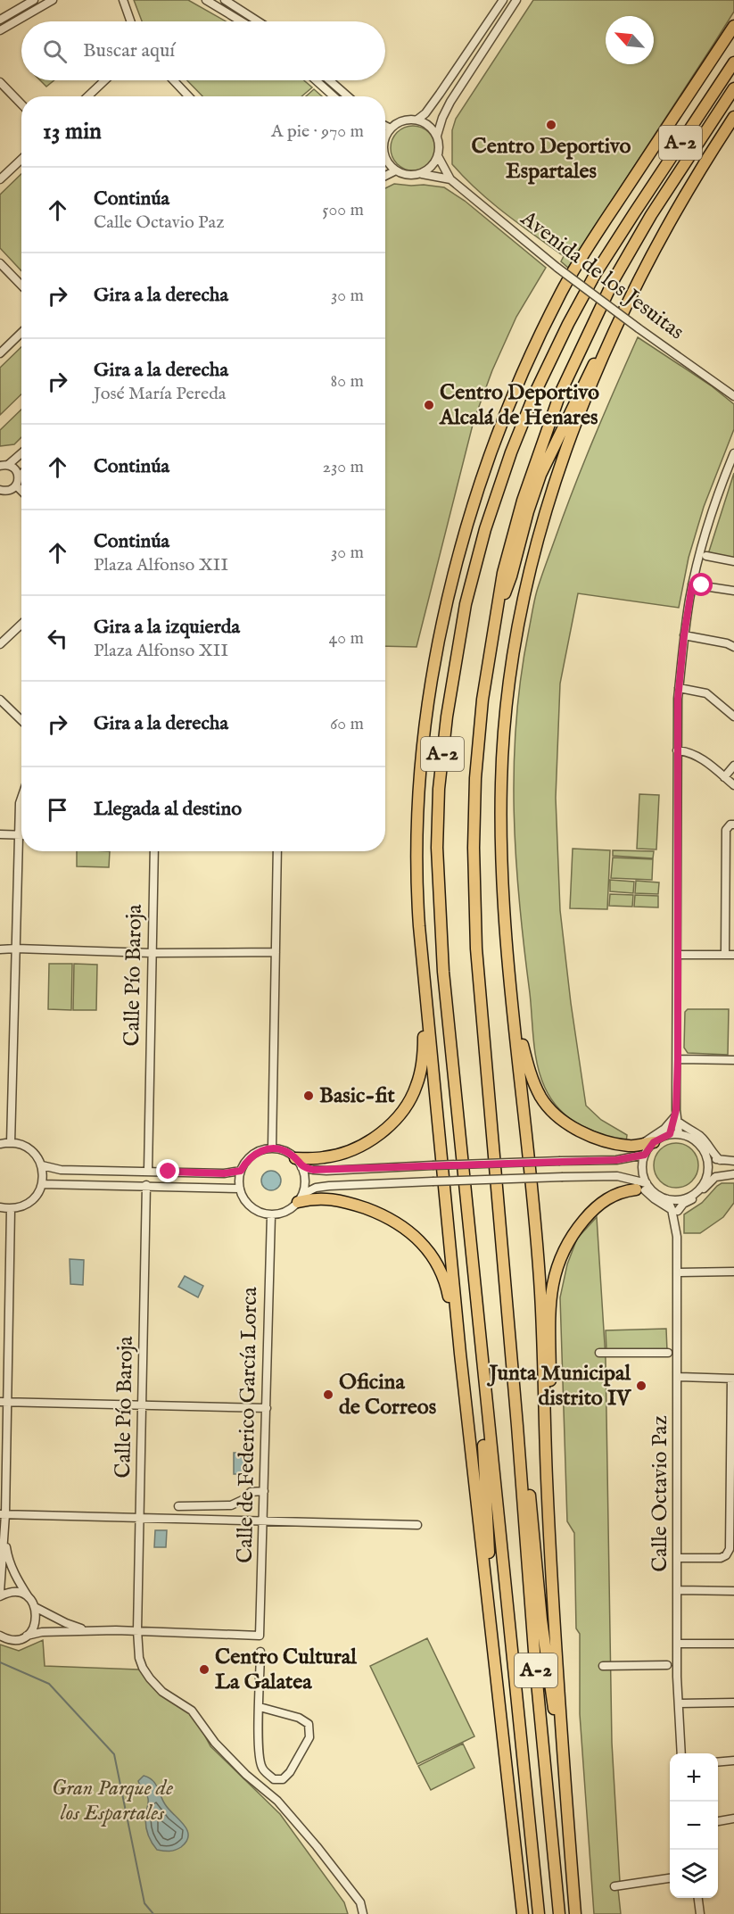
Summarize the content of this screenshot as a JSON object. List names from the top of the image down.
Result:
{
  "streets": {
    "highway": ["A-2"],
    "street": [
      "Avenida de los Jesuitas",
      "Calle Pío Baroja",
      "Calle de Federico García Lorca",
      "Calle Octavio Paz"
    ]
  },
  "crossings": [
    ["Calle Pío Baroja", "Calle de Federico García Lorca"]
  ],
  "parks": ["Gran Parque de los Espartales"],
  "places": [
    "Centro Deportivo Espartales",
    "Centro Deportivo Alcalá de Henares",
    "Basic-fit",
    "Junta Municipal distrito IV",
    "Oficina de Correos",
    "Centro Cultural La Galatea"
  ],
  "north": "top left",
  "page": {
    "search": "Buscar aquí",
    "heading": ["13 min", "A pie · 970 m"],
    "list": [
      ["Continúa", "Calle Octavio Paz", "500 m"],
      ["Gira a la derecha", "30 m"],
      ["Gira a la derecha", "José María Pereda", "80 m"],
      ["Continúa", "230 m"],
      ["Continúa", "Plaza Alfonso XII", "30 m"],
      ["Gira a la izquierda", "Plaza Alfonso XII", "40 m"],
      ["Gira a la derecha", "60 m"],
      "Llegada al destino"
    ],
    "map_buttons": ["+", "−"]
  }
}
